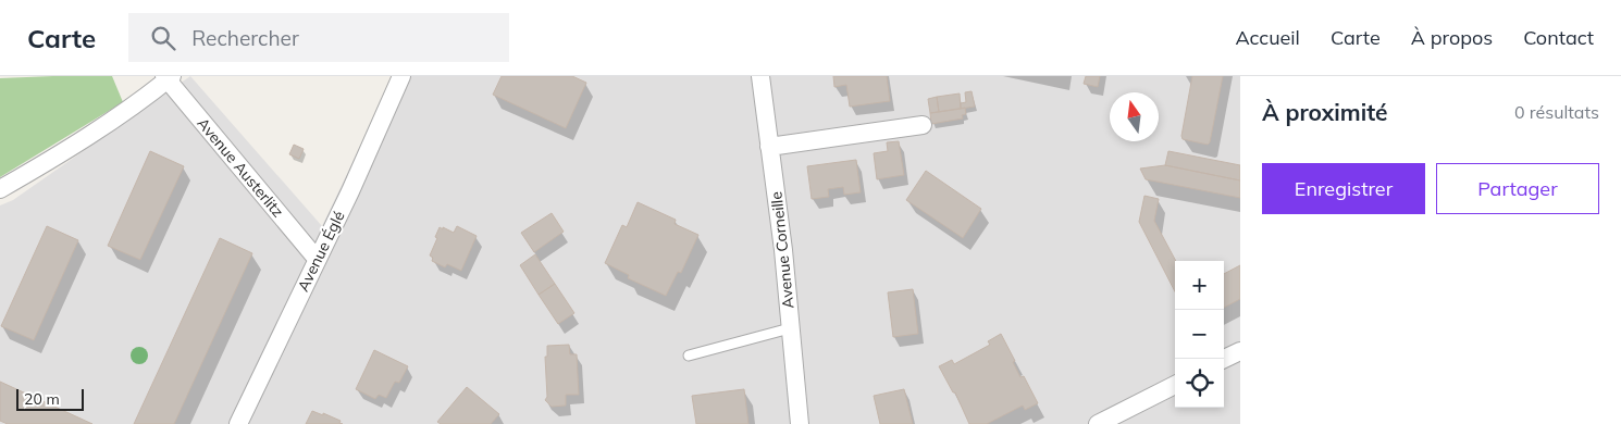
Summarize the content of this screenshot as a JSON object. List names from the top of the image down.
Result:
{
  "streets": {
    "street": ["Avenue Austerlitz", "Avenue Corneille", "Avenue Églé"]
  },
  "crossings": [
    ["Avenue Austerlitz", "Avenue Églé"]
  ],
  "scale_bar": "20 m",
  "north": "top",
  "page": {
    "header": "Carte",
    "search": "Rechercher",
    "nav": [
      "Accueil",
      "Carte",
      "À propos",
      "Contact"
    ],
    "heading": ["À proximité", "0 résultats"],
    "buttons": ["Enregistrer", "Partager"],
    "map_buttons": ["+", "−"],
    "scale": "20 m"
  }
}
